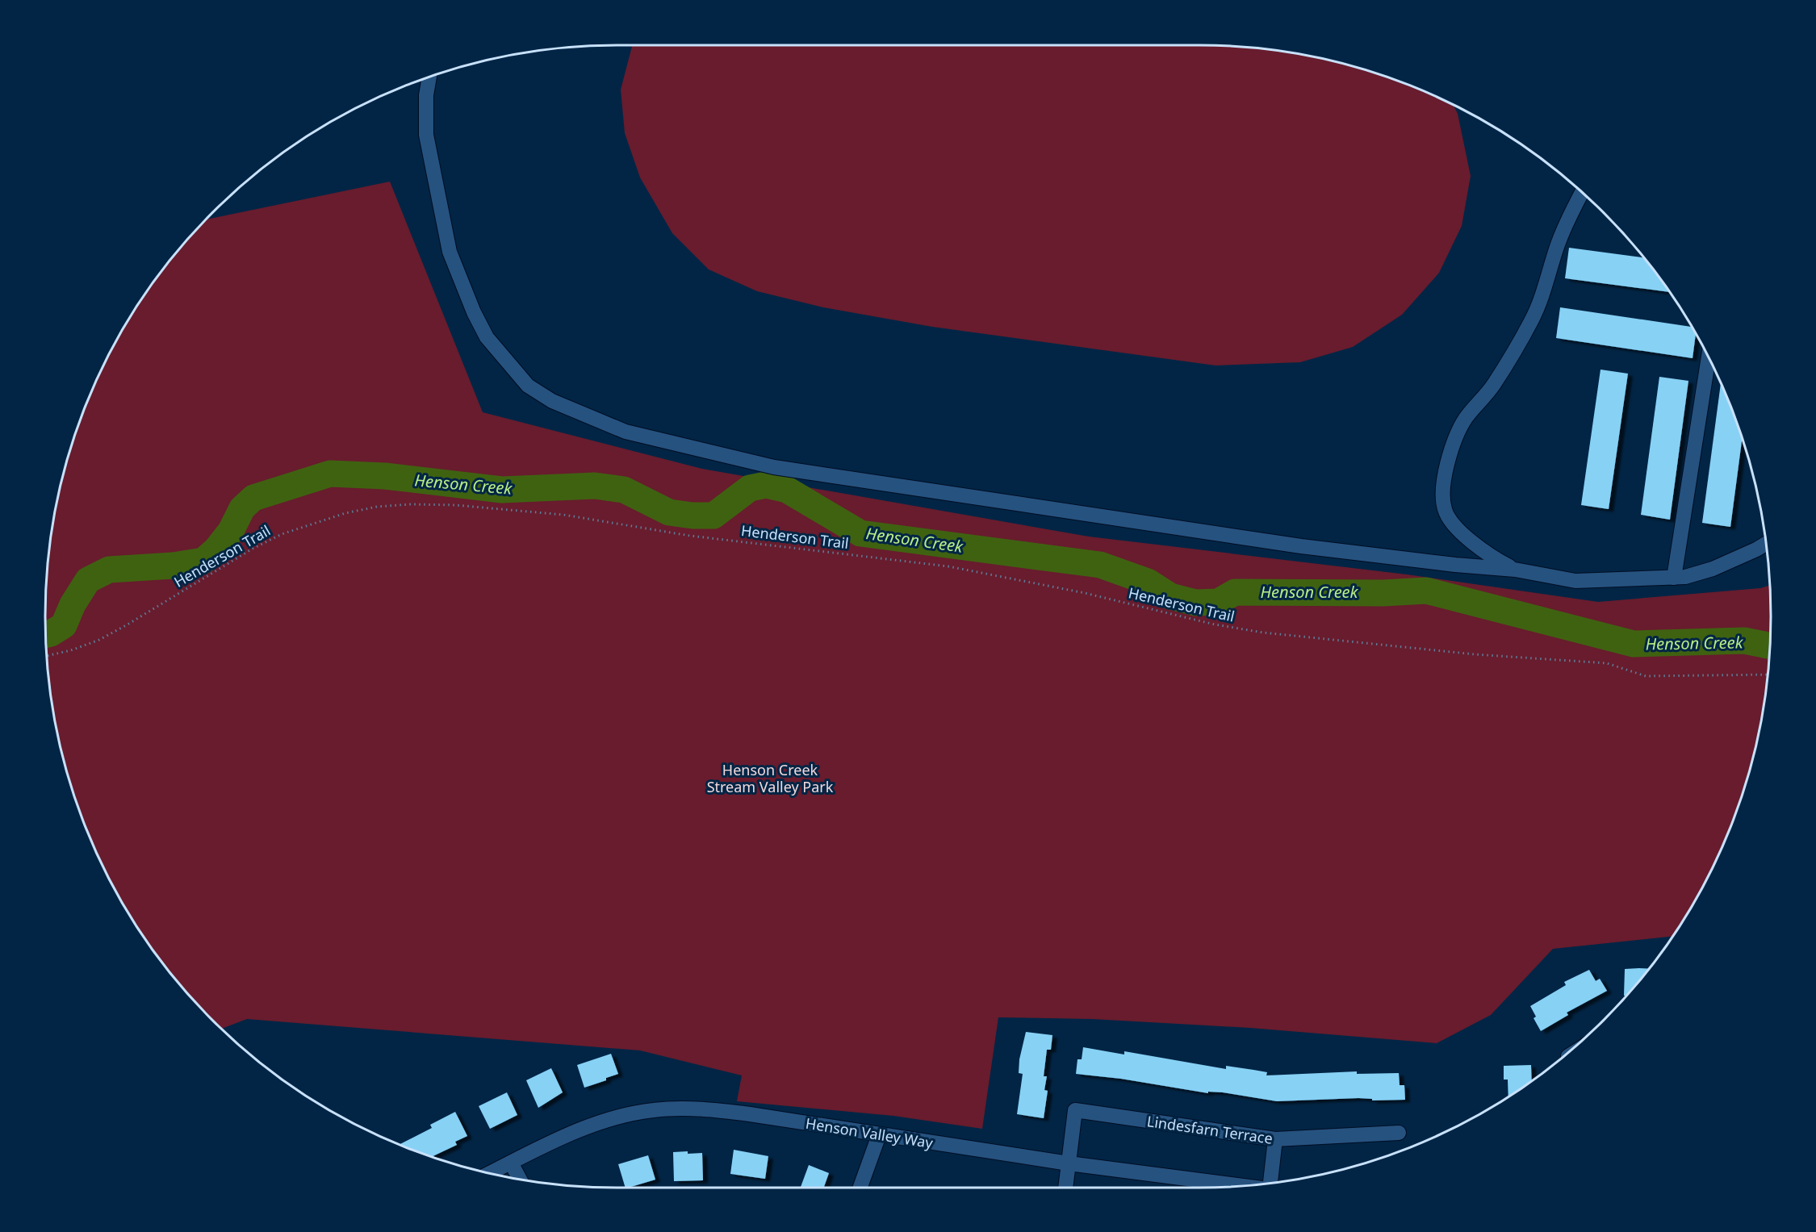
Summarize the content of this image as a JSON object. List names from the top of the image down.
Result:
{
  "streets": {
    "street": ["Lindesfarn Terrace", "Henson Valley Way"],
    "path": ["Henderson Trail"]
  },
  "crossings": [
    ["Lindesfarn Terrace", "Henson Valley Way"]
  ],
  "water": ["Henson Creek"],
  "parks": ["Henson Creek Stream Valley Park"]
}
